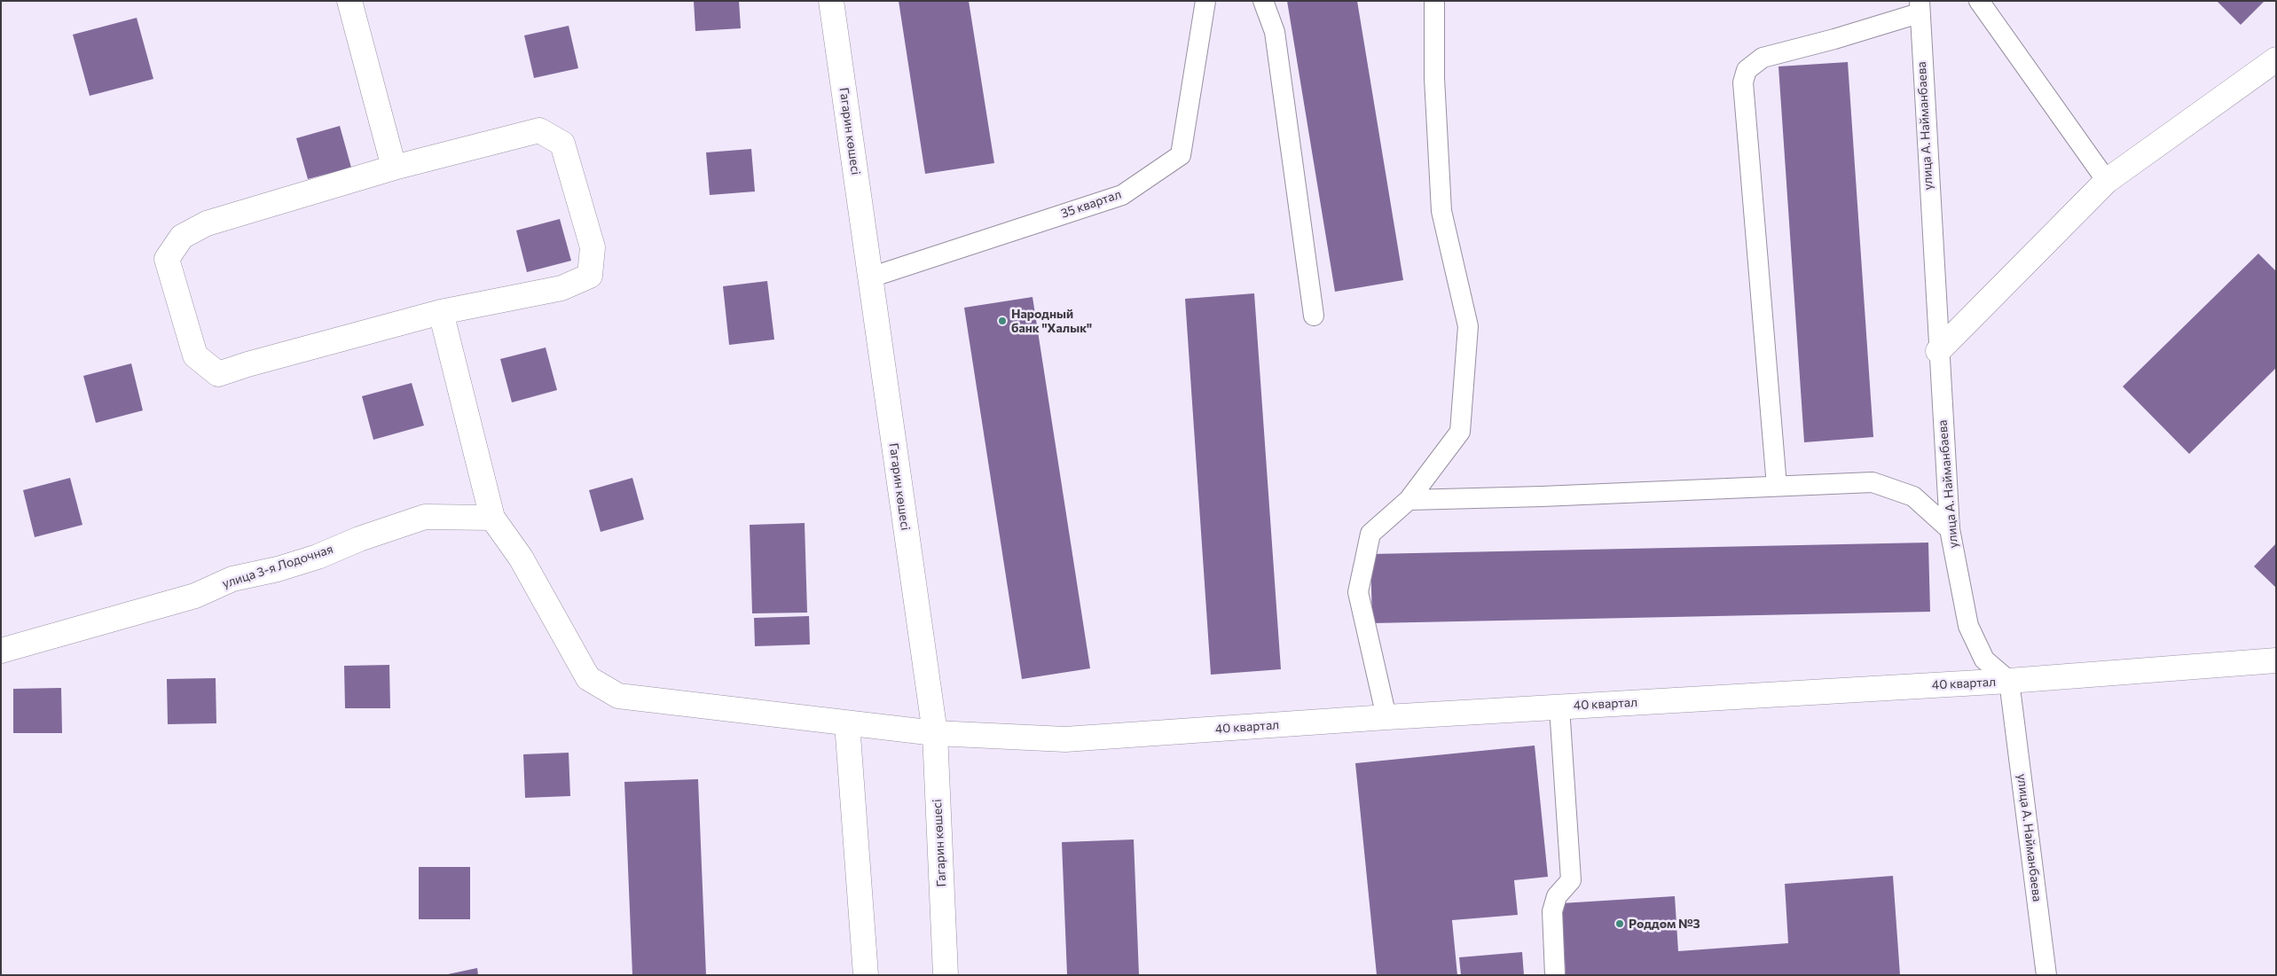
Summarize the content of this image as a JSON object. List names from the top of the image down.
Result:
{
  "streets": {
    "main road": ["Гагарин көшесі", "улица 3-я Лодочная", "40 квартал"],
    "lane": ["улица А. Найманбаева", "35 квартал"]
  },
  "crossings": [
    ["улица А. Найманбаева", "40 квартал"],
    ["Гагарин көшесі", "35 квартал"],
    ["Гагарин көшесі", "40 квартал"],
    ["улица 3-я Лодочная", "40 квартал"]
  ],
  "places": ["Народный банк \"Халык\"", "Роддом №3"]
}
